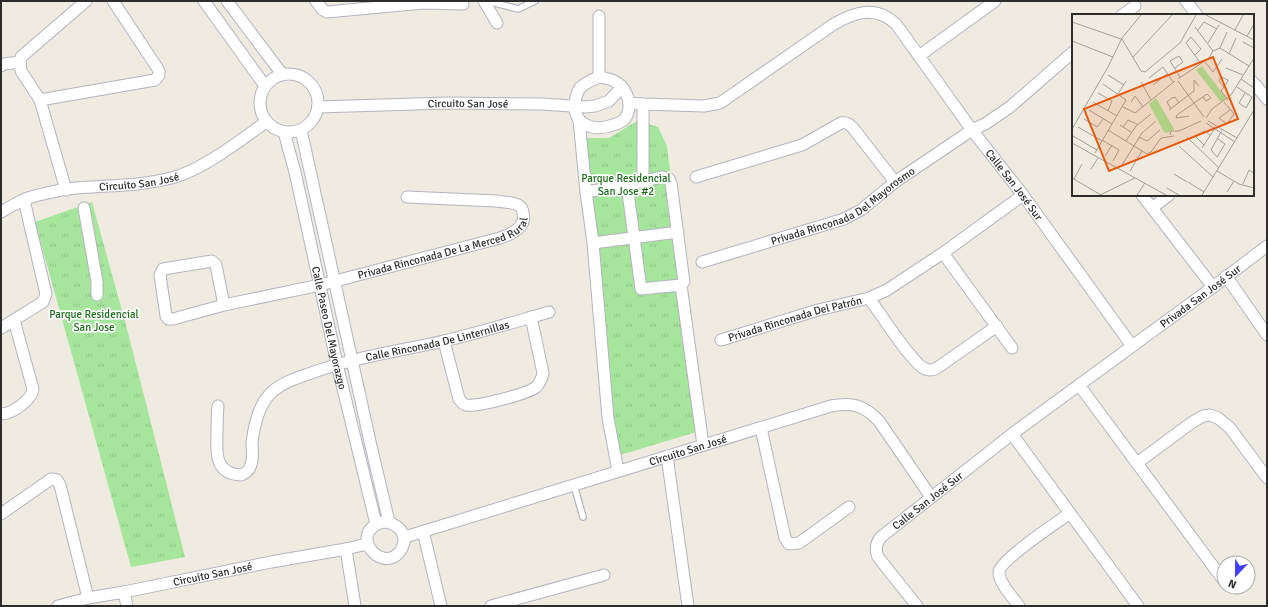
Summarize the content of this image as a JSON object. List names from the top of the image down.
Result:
{
  "streets": {
    "street": [
      "Circuito San José",
      "Calle San José Sur",
      "Privada Rinconada Del Mayorosmo",
      "Privada Rinconada De La Merced Rural",
      "Privada San José Sur",
      "Privada Rinconada Del Patrón",
      "Calle Paseo Del Mayorazgo",
      "Calle Rinconada De Linternillas"
    ]
  },
  "crossings": [
    ["Circuito San José", "Calle San José Sur"],
    ["Circuito San José", "Calle Paseo Del Mayorazgo"],
    ["Calle San José Sur", "Privada Rinconada Del Mayorosmo"],
    ["Calle San José Sur", "Privada San José Sur"],
    ["Calle San José Sur", "Privada Rinconada Del Patrón"],
    ["Privada Rinconada De La Merced Rural", "Calle Paseo Del Mayorazgo"],
    ["Calle Paseo Del Mayorazgo", "Calle Rinconada De Linternillas"]
  ],
  "parks": ["Parque Residencial San Jose #2", "Parque Residencial San Jose"],
  "north": "bottom"
}
